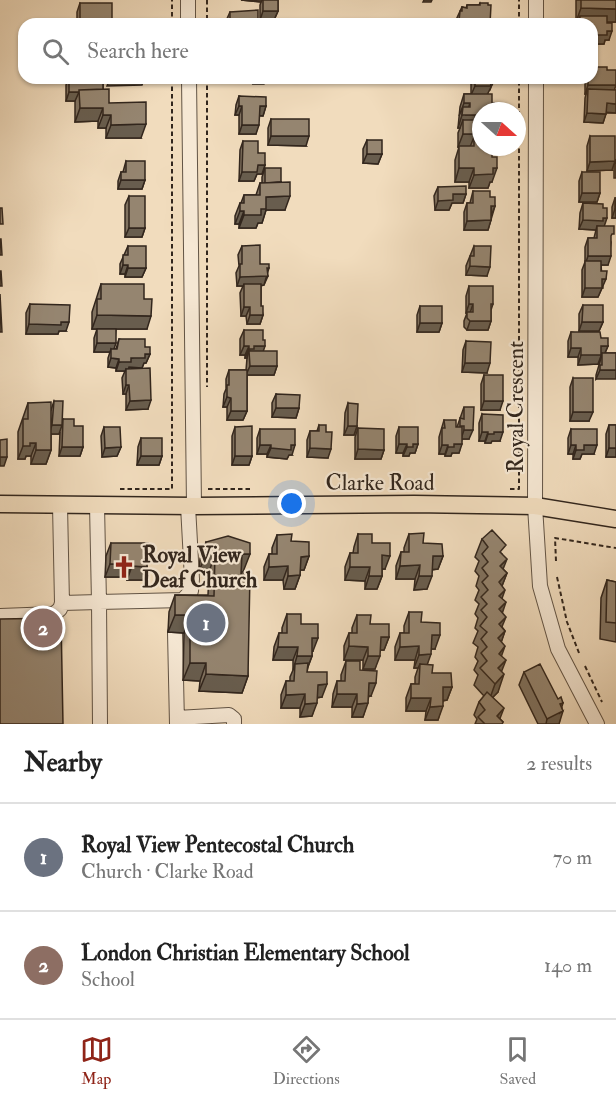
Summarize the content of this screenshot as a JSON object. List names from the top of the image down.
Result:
{
  "streets": {
    "main road": ["Clarke Road"],
    "street": ["Royal Crescent"]
  },
  "crossings": [
    ["Royal Crescent", "Clarke Road"]
  ],
  "places": {
    "church": ["Royal View Deaf Church"]
  },
  "north": "right",
  "page": {
    "search": "Search here",
    "pins": ["1", "2"],
    "heading": ["Nearby", "2 results"],
    "list": [
      {
        "mark": "1",
        "name": "Royal View Pentecostal Church",
        "note": "Church · Clarke Road",
        "value": "70 m"
      },
      {
        "mark": "2",
        "name": "London Christian Elementary School",
        "note": "School",
        "value": "140 m"
      }
    ],
    "nav": ["Map", "Directions", "Saved"]
  }
}
